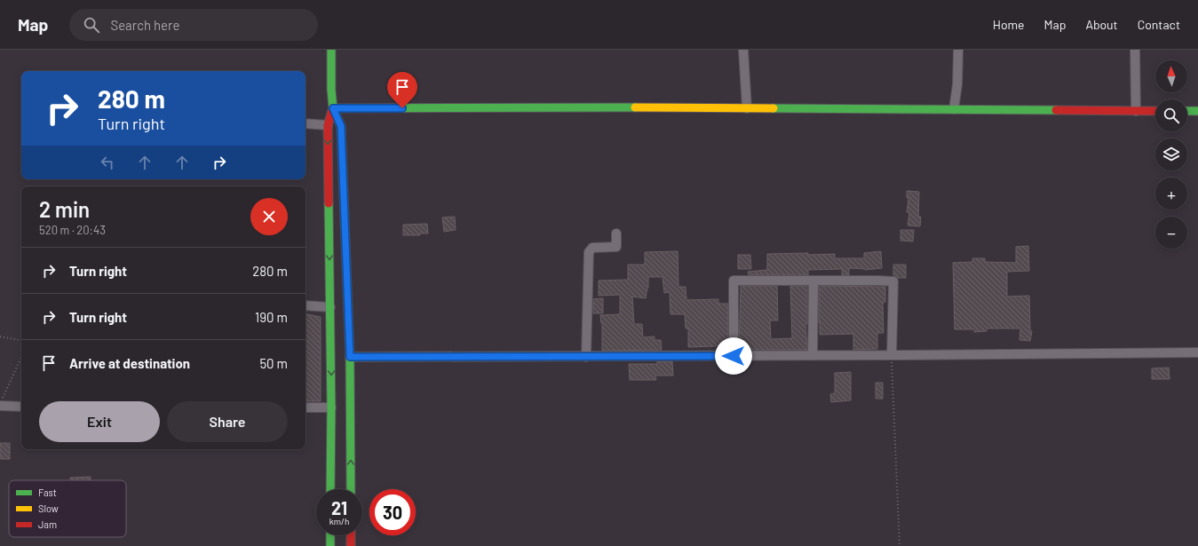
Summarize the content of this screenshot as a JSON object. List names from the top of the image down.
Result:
{
  "legend": ["Fast", "Slow", "Jam"],
  "north": "top",
  "page": {
    "header": "Map",
    "search": "Search here",
    "nav": [
      "Home",
      "Map",
      "About",
      "Contact"
    ],
    "map_buttons": ["+", "−"],
    "turn": ["280 m", "Turn right"],
    "heading": ["2 min", "520 m · 20:43"],
    "list": [
      {
        "name": "Turn right",
        "value": "280 m"
      },
      {
        "name": "Turn right",
        "value": "190 m"
      },
      {
        "name": "Arrive at destination",
        "value": "50 m"
      }
    ],
    "buttons": ["Exit", "Share"],
    "speed": "21 km/h",
    "limit": "30"
  }
}
